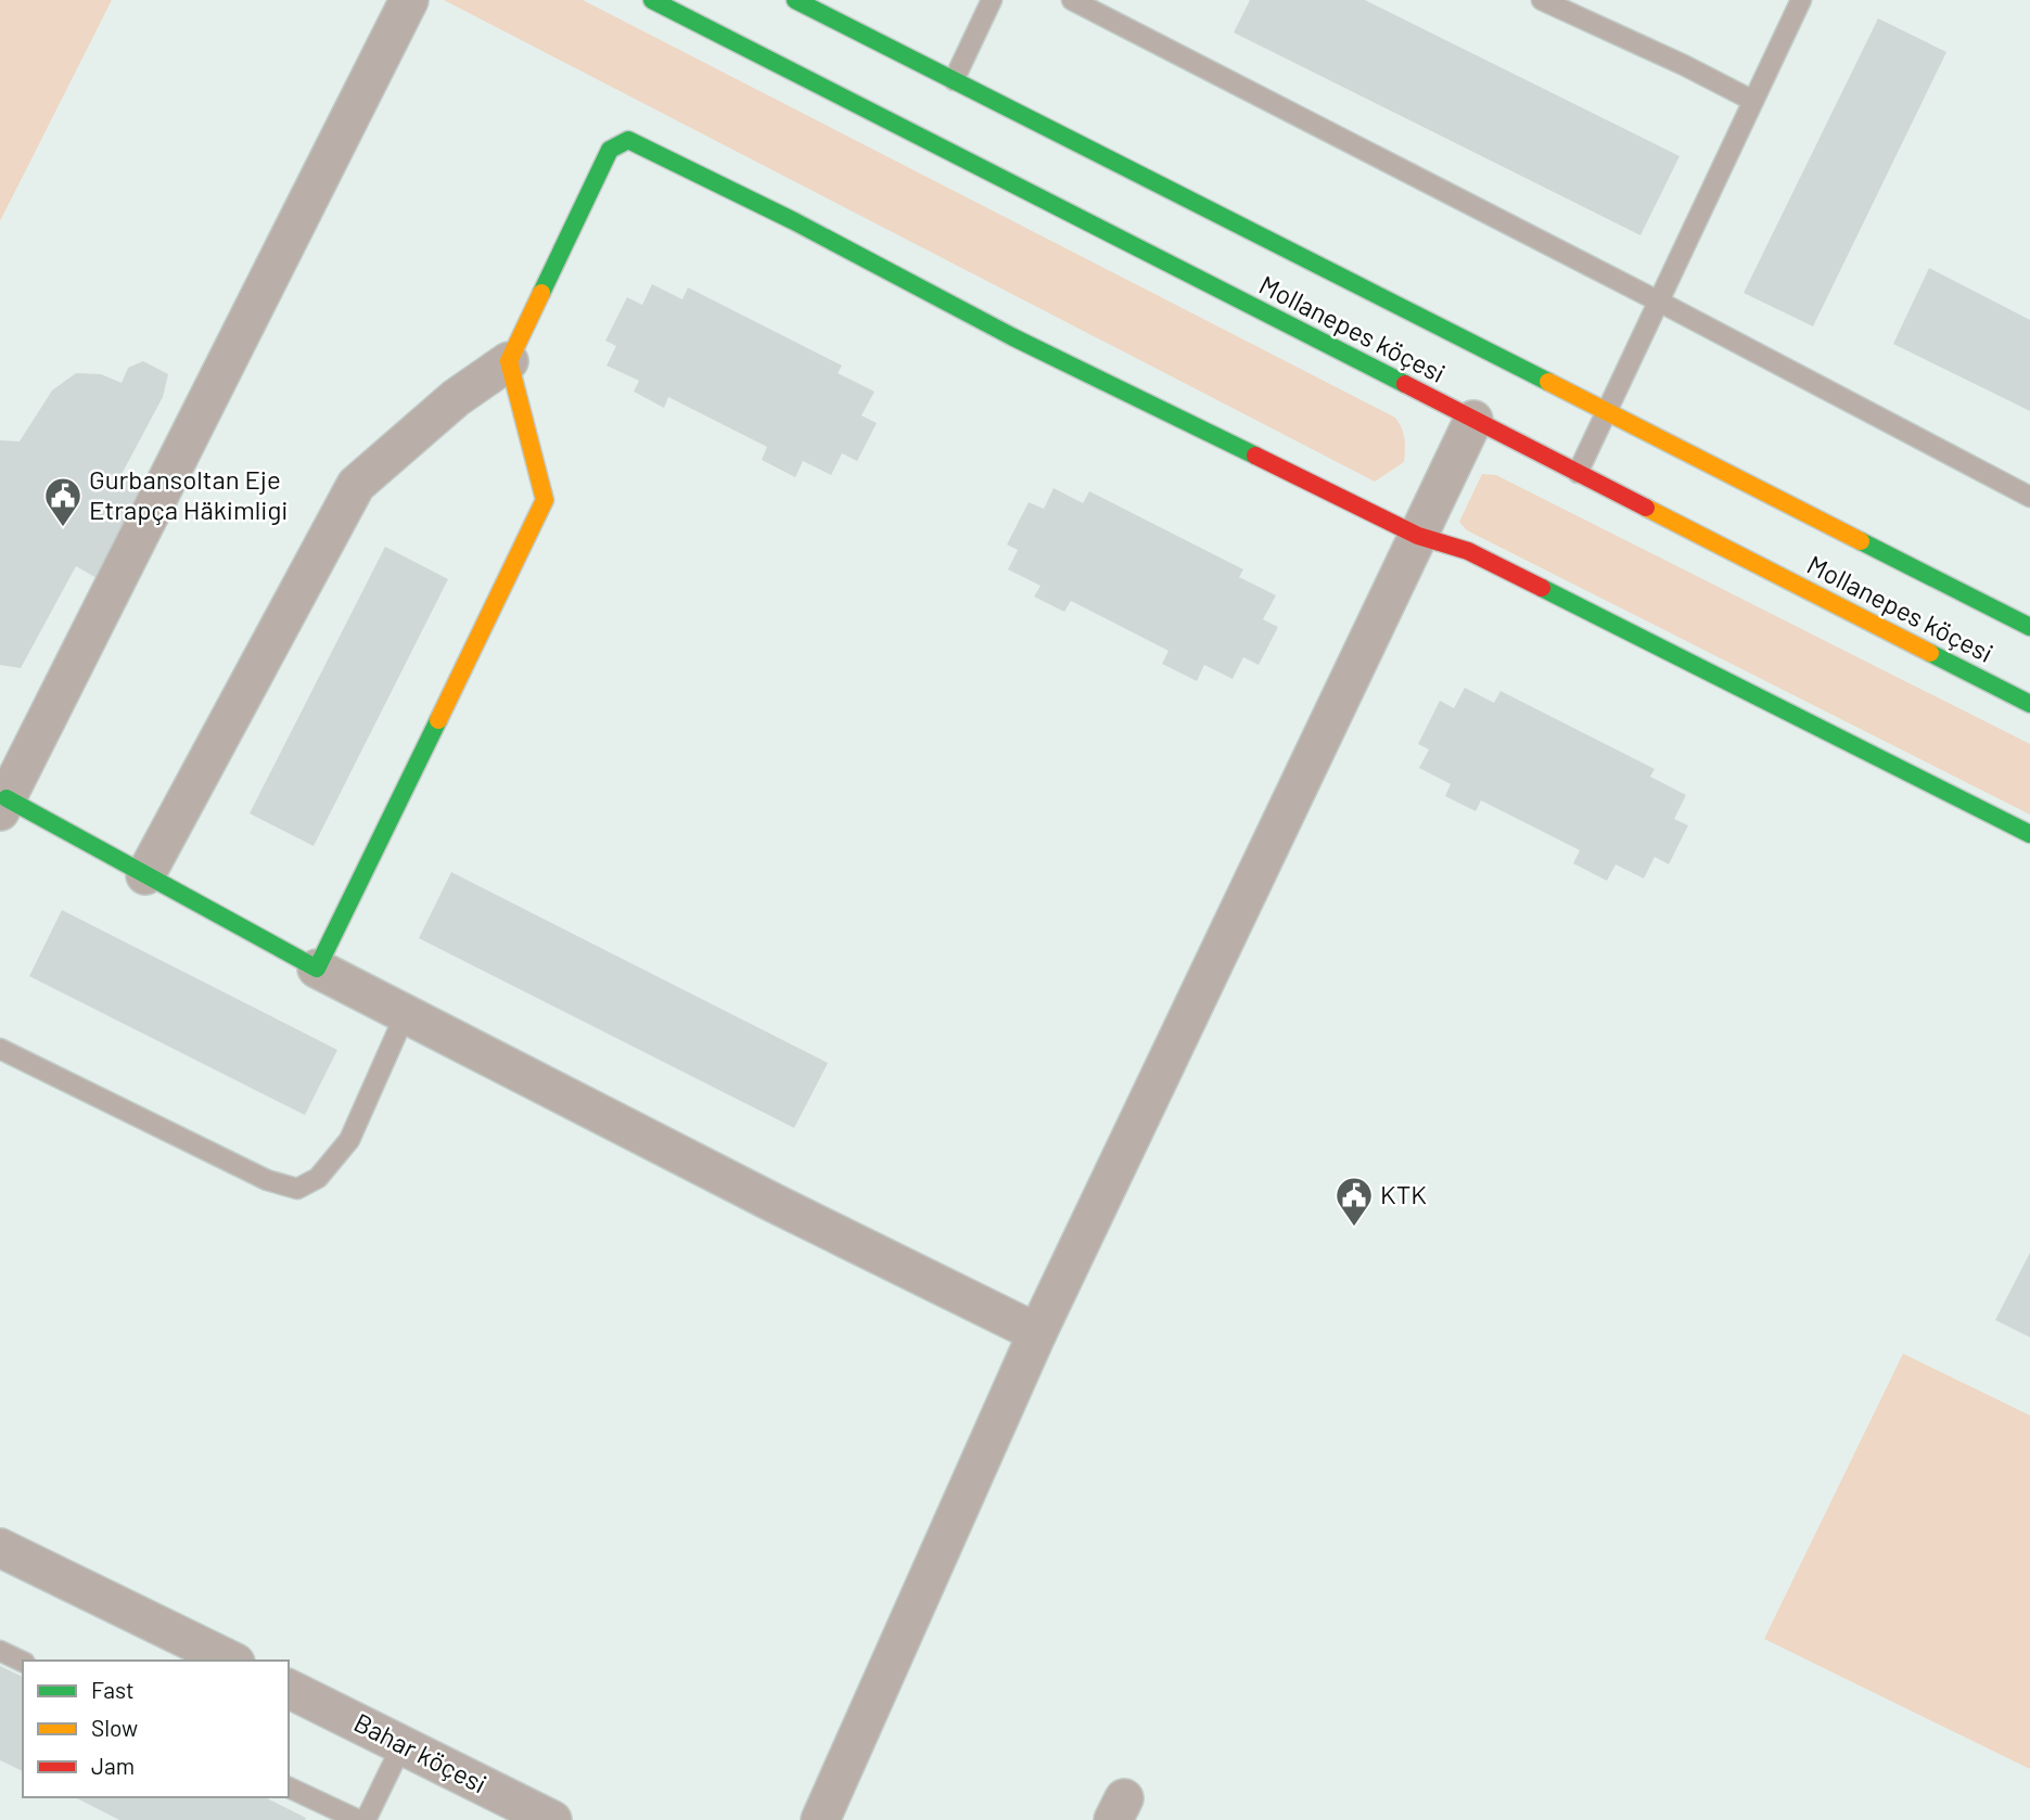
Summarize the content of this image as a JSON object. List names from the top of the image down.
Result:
{
  "streets": {
    "street": ["Mollanepes köçesi", "Bahar köçesi"]
  },
  "places": {
    "public building": ["Gurbansoltan Eje Etrapça Häkimligi", "KTK"]
  },
  "legend": ["Fast", "Slow", "Jam"]
}
